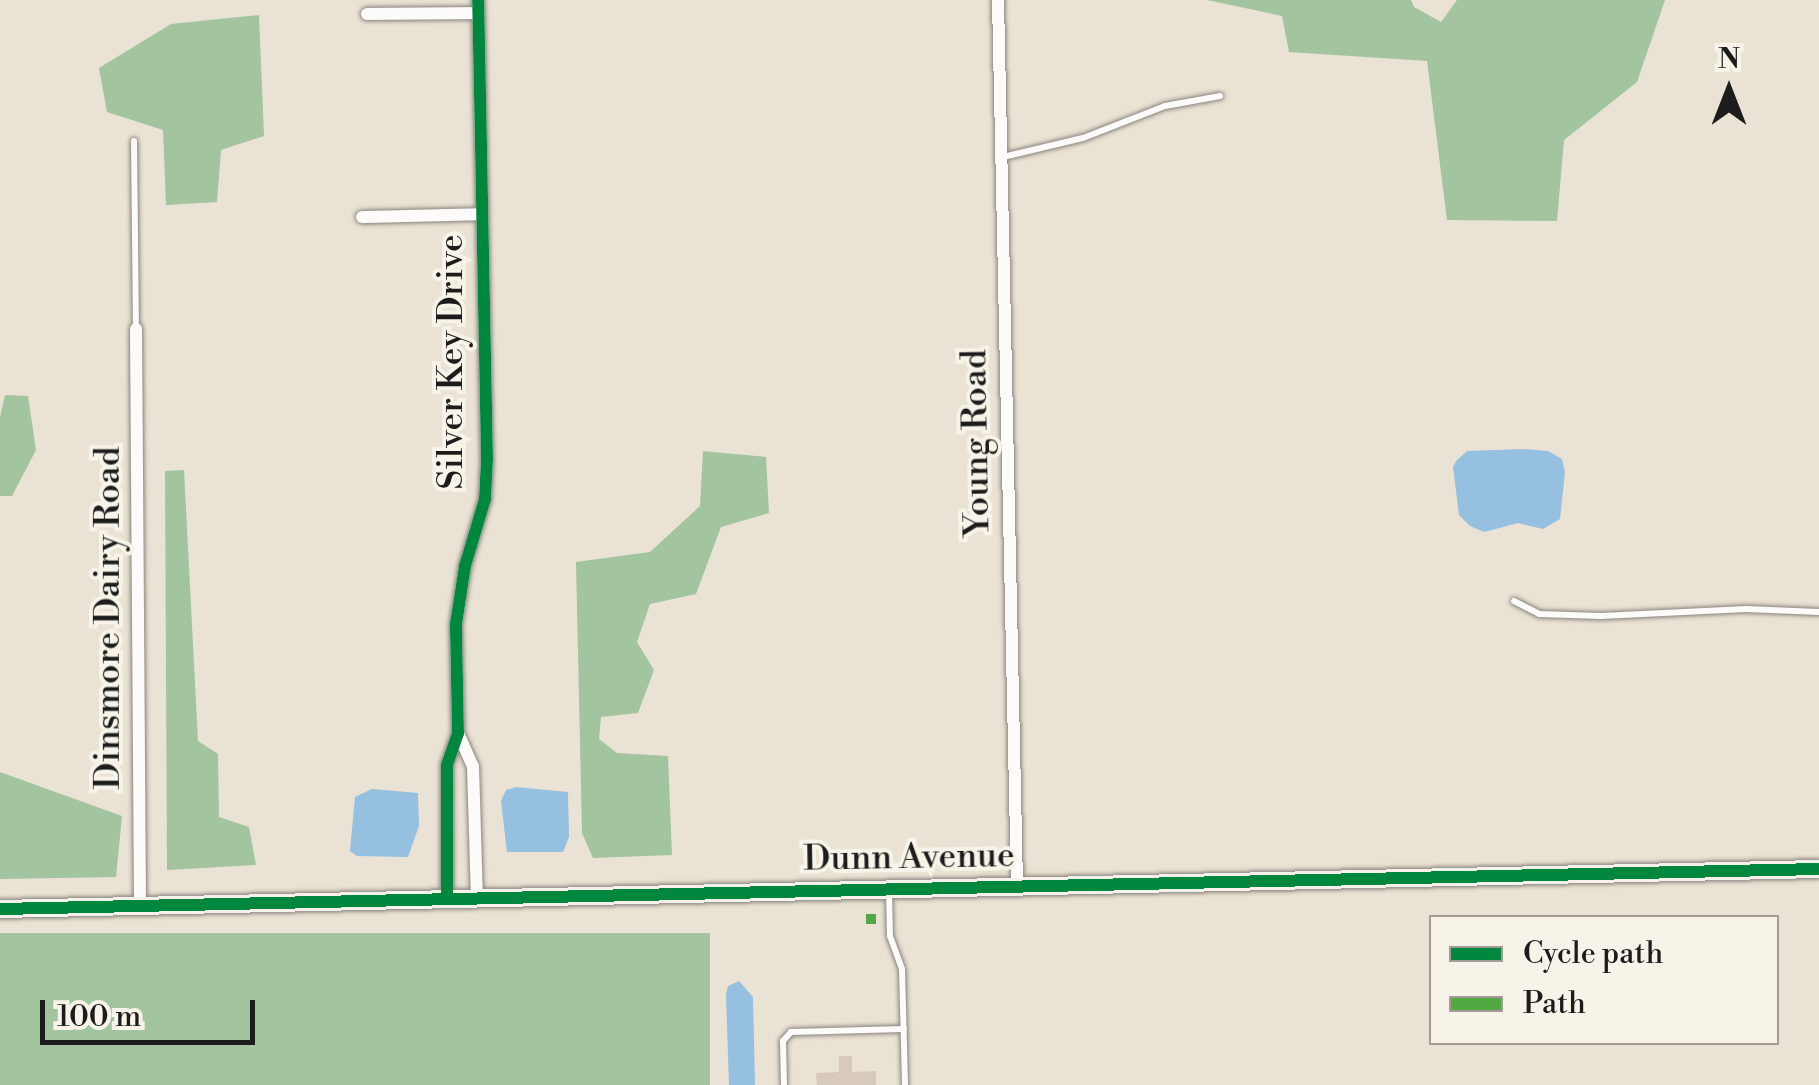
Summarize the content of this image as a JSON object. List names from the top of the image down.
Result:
{
  "streets": {
    "main road": ["Dunn Avenue"],
    "street": ["Silver Key Drive", "Young Road", "Dinsmore Dairy Road"]
  },
  "crossings": [
    ["Silver Key Drive", "Dunn Avenue"],
    ["Young Road", "Dunn Avenue"],
    ["Dinsmore Dairy Road", "Dunn Avenue"]
  ],
  "legend": ["Cycle path", "Path"],
  "scale_bar": "100 m",
  "north": "top"
}
